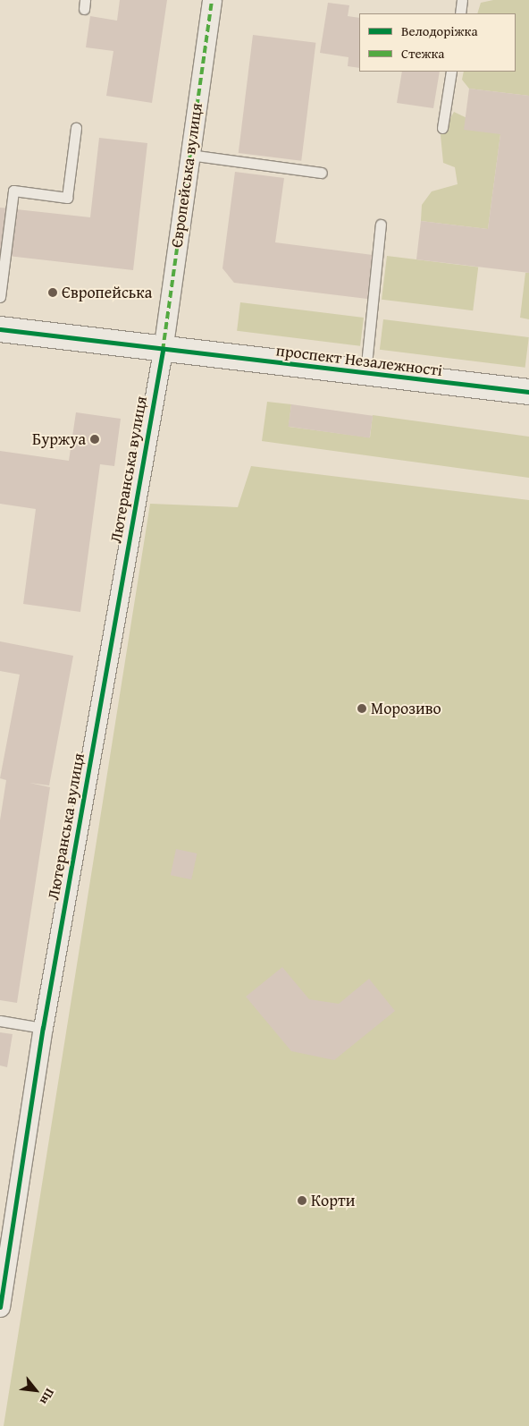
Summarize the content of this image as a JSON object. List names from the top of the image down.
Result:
{
  "streets": {
    "street": ["Європейська вулиця", "проспект Незалежності", "Лютеранська вулиця"]
  },
  "crossings": [
    ["Європейська вулиця", "проспект Незалежності"],
    ["Європейська вулиця", "Лютеранська вулиця"],
    ["проспект Незалежності", "Лютеранська вулиця"]
  ],
  "places": [
    "Європейська",
    "Буржуа",
    "Морозиво",
    "Корти"
  ],
  "legend": ["Велодоріжка", "Стежка"],
  "north": "bottom right"
}
